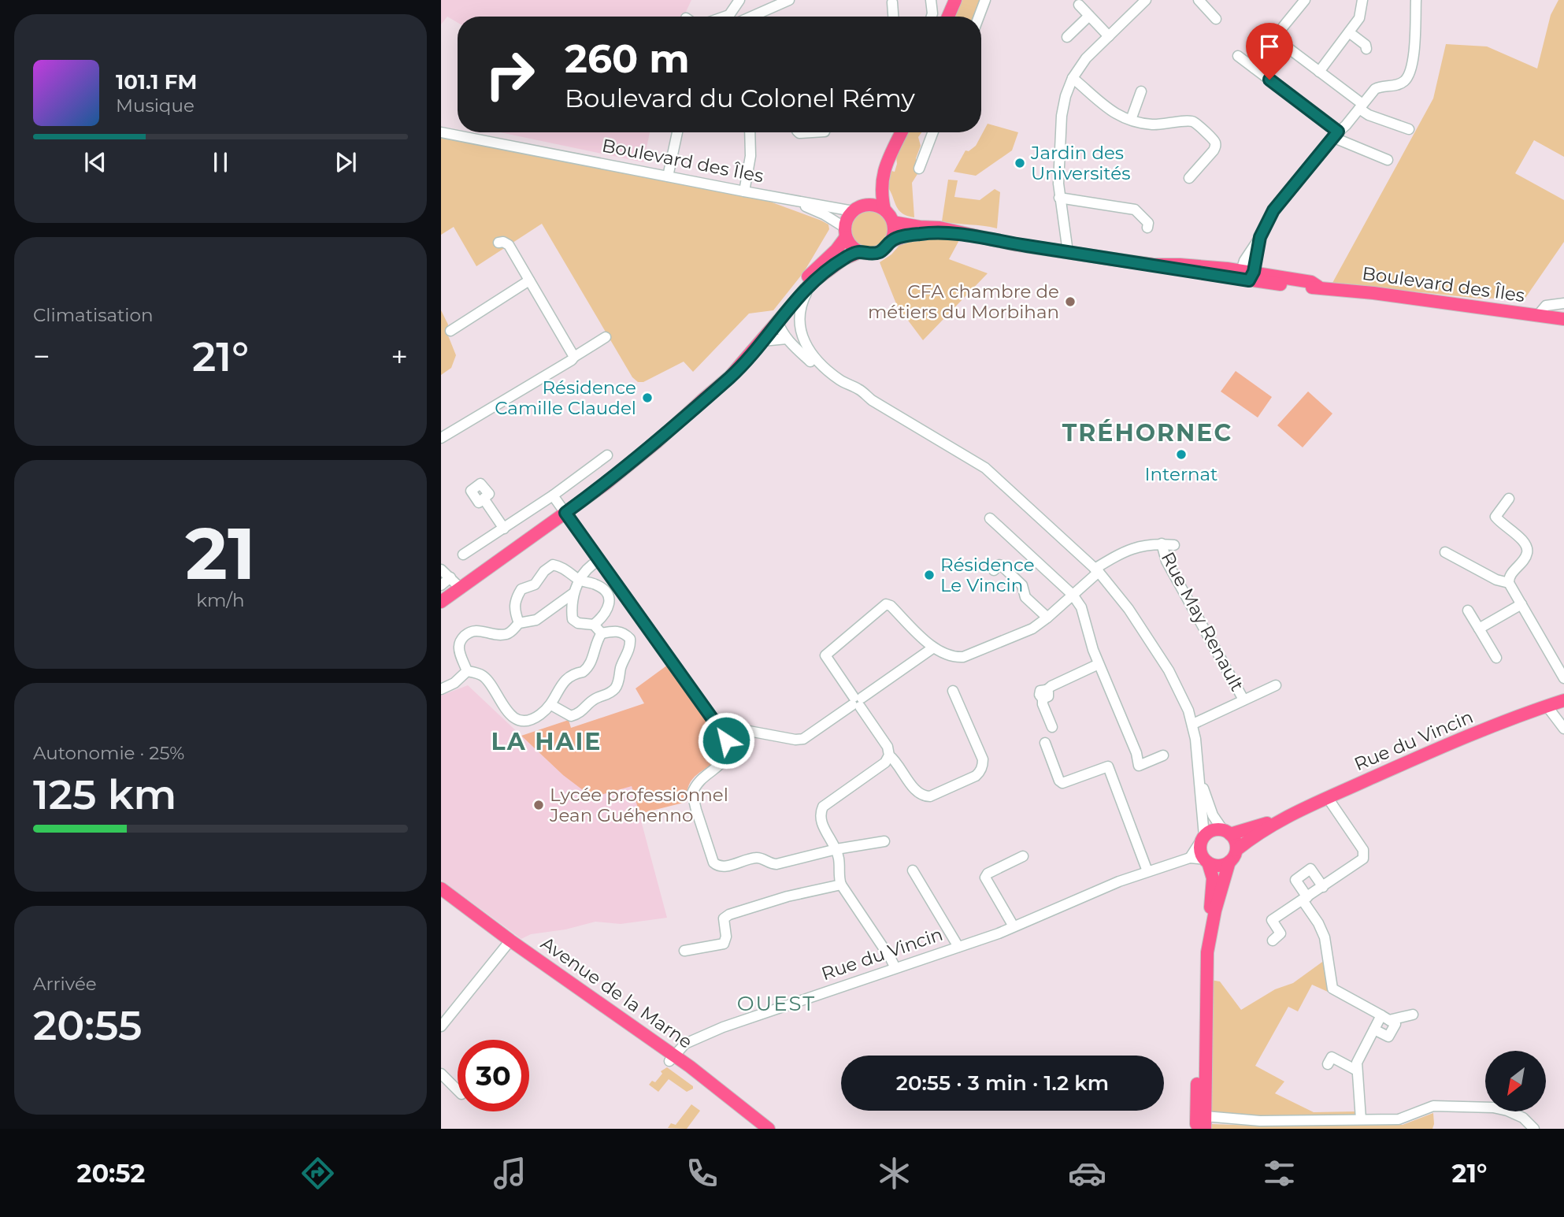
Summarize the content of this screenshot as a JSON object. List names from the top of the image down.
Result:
{
  "streets": {
    "main road": ["Boulevard des Îles", "Rue du Vincin", "Avenue de la Marne"],
    "street": ["Rue May Renault"]
  },
  "crossings": [
    ["Rue du Vincin", "Avenue de la Marne"]
  ],
  "districts": ["TRÉHORNEC", "LA HAIE", "OUEST"],
  "places": [
    "Jardin des Universités",
    "CFA chambre de métiers du Morbihan",
    "Résidence Camille Claudel",
    "Internat",
    "Résidence Le Vincin",
    "Lycée professionnel Jean Guéhenno"
  ],
  "north": "bottom left",
  "page": {
    "turn": ["260 m", "Boulevard du Colonel Rémy"],
    "song": ["101.1 FM", "Musique"],
    "tile": [
      "Climatisation",
      ["21", "km/h"],
      ["Autonomie · 25%", "125 km"],
      ["Arrivée", "20:55"]
    ],
    "heat": ["−", "21°", "+"],
    "limit": "30",
    "trip": "20:55 · 3 min · 1.2 km",
    "tabs": ["20:52", "21°"]
  }
}
